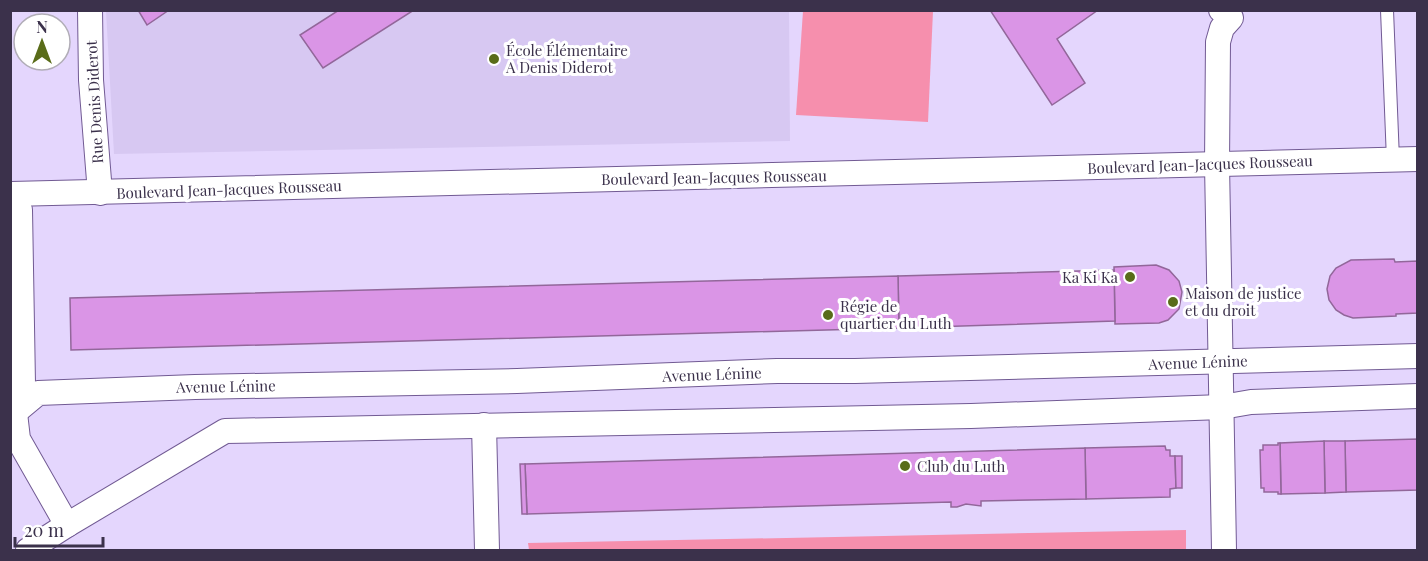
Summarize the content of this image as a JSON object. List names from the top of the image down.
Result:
{
  "streets": {
    "street": ["Rue Denis Diderot", "Boulevard Jean-Jacques Rousseau", "Avenue Lénine"]
  },
  "crossings": [
    ["Rue Denis Diderot", "Boulevard Jean-Jacques Rousseau"]
  ],
  "places": [
    "École Élémentaire A Denis Diderot",
    "Ka Ki Ka",
    "Maison de justice et du droit",
    "Régie de quartier du Luth",
    "Club du Luth"
  ],
  "scale_bar": "20 m",
  "north": "top"
}
